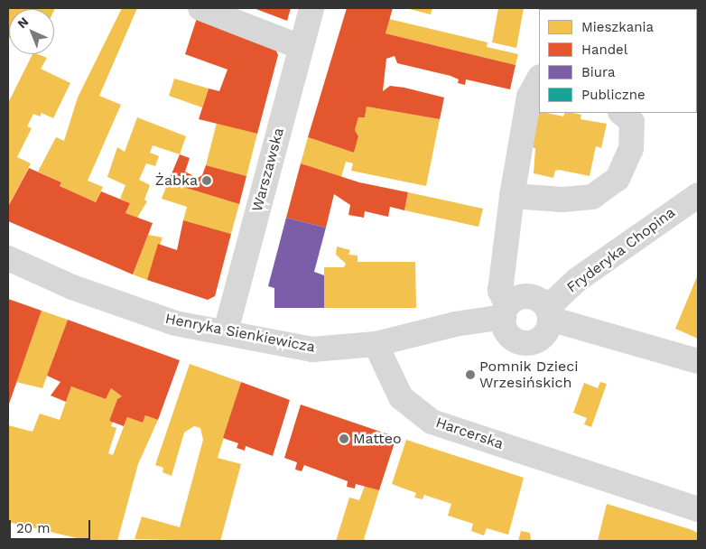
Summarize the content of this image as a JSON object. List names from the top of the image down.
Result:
{
  "streets": {
    "street": [
      "Warszawska",
      "Fryderyka Chopina",
      "Henryka Sienkiewicza",
      "Harcerska"
    ]
  },
  "crossings": [
    ["Warszawska", "Henryka Sienkiewicza"],
    ["Henryka Sienkiewicza", "Harcerska"]
  ],
  "places": ["Żabka", "Pomnik Dzieci Wrzesińskich", "Matteo"],
  "legend": [
    "Mieszkania",
    "Handel",
    "Biura",
    "Publiczne"
  ],
  "scale_bar": "20 m",
  "north": "top left"
}
